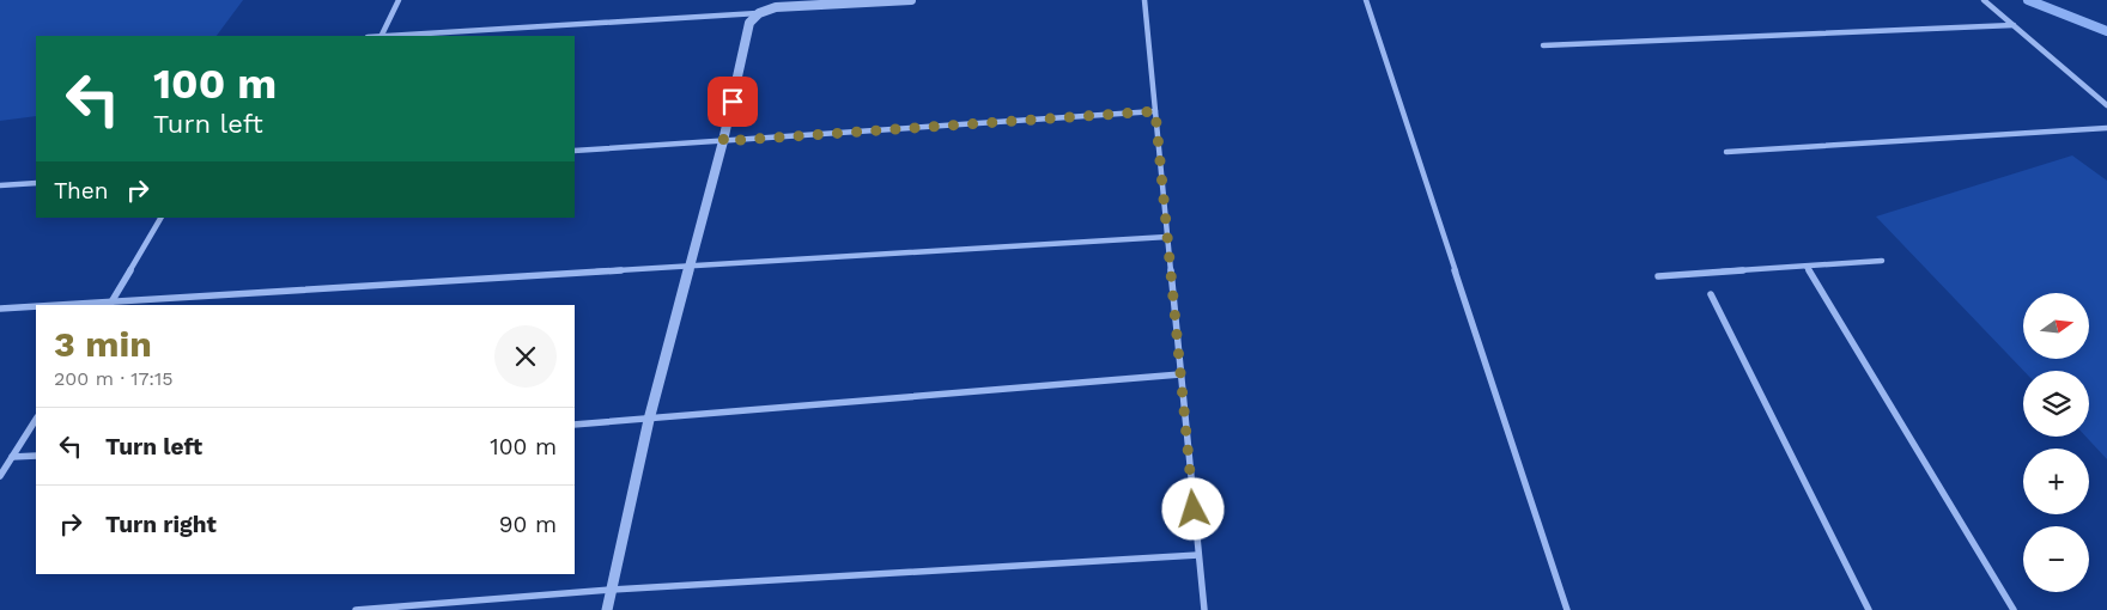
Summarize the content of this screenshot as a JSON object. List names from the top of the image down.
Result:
{
  "north": "right",
  "page": {
    "turn": ["100 m", "Turn left"],
    "then": "Then",
    "map_buttons": ["+", "−"],
    "heading": ["3 min", "200 m · 17:15"],
    "list": [
      {
        "name": "Turn left",
        "value": "100 m"
      },
      {
        "name": "Turn right",
        "value": "90 m"
      }
    ]
  }
}
